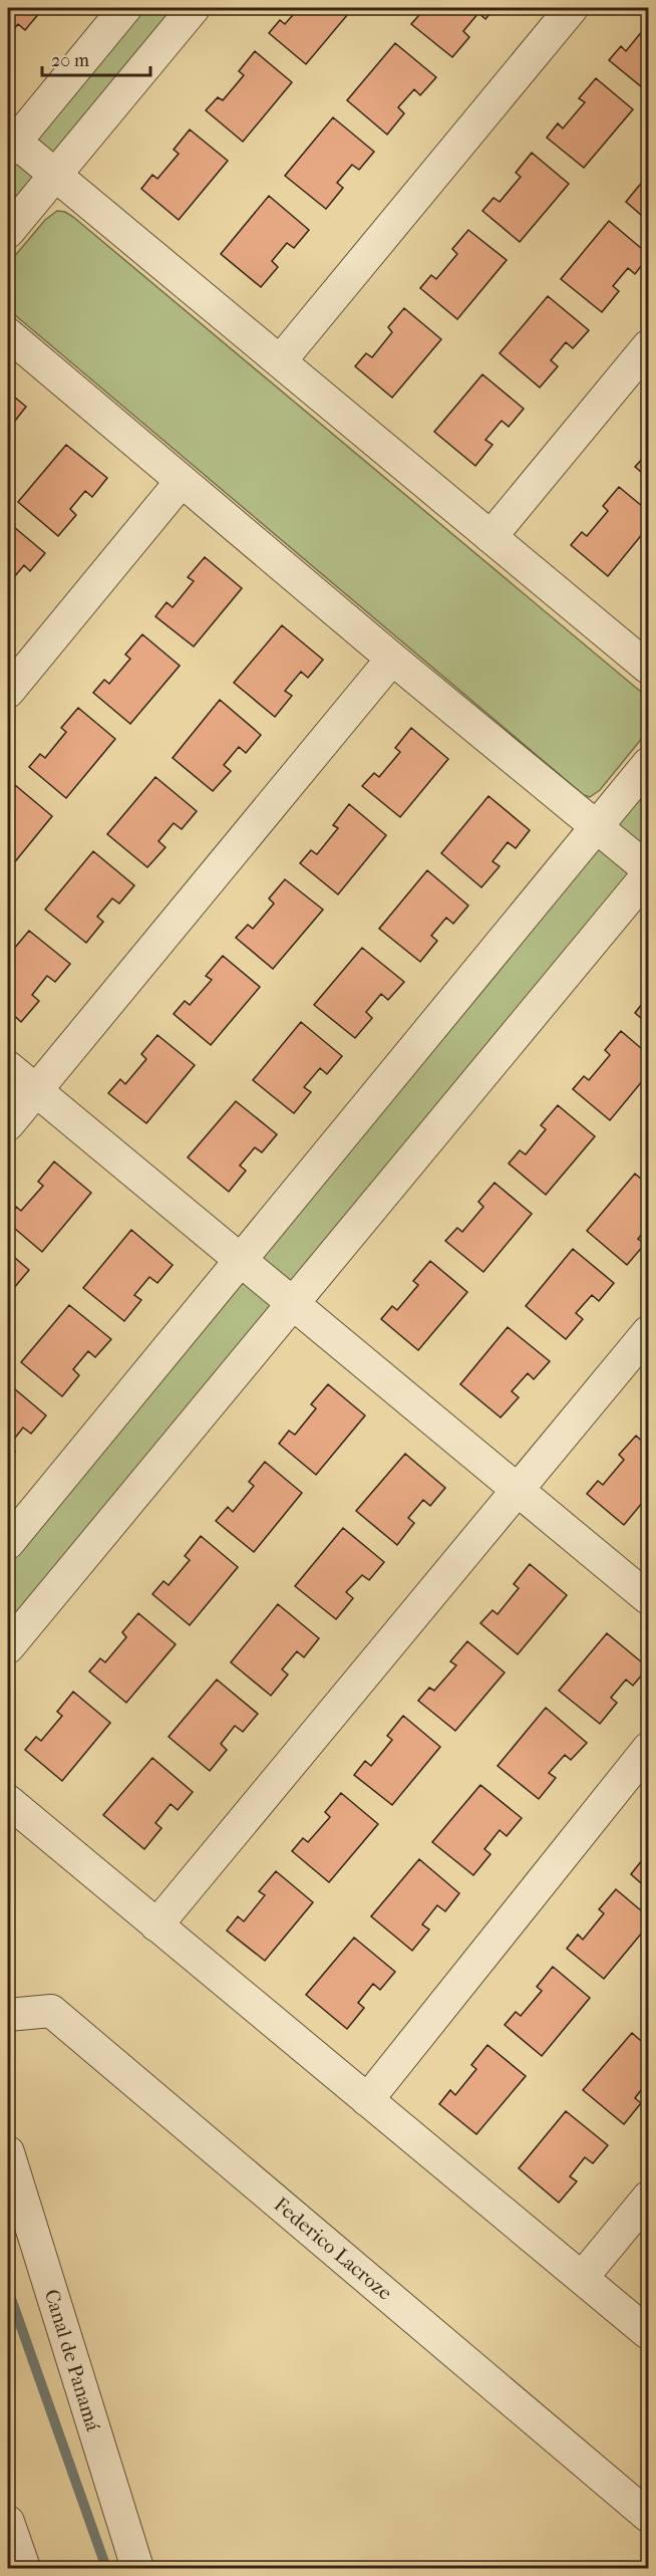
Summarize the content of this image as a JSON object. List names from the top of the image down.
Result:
{
  "streets": {
    "street": ["Federico Lacroze", "Canal de Panamá"]
  },
  "scale_bar": "20 m"
}
